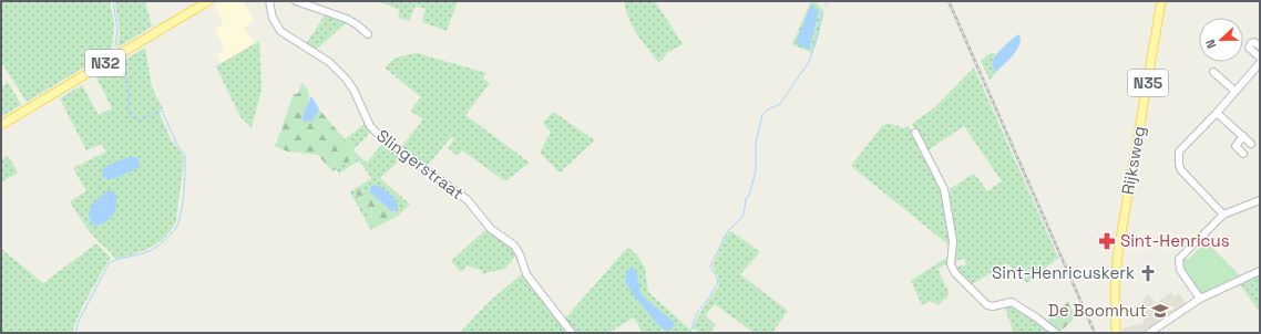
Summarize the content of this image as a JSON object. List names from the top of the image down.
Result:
{
  "streets": {
    "main road": ["N32", "N35", "Rijksweg"],
    "street": ["Slingerstraat"]
  },
  "places": {
    "pharmacy": ["Sint-Henricus"],
    "church": ["Sint-Henricuskerk"],
    "school or university": ["De Boomhut"]
  },
  "north": "left"
}
